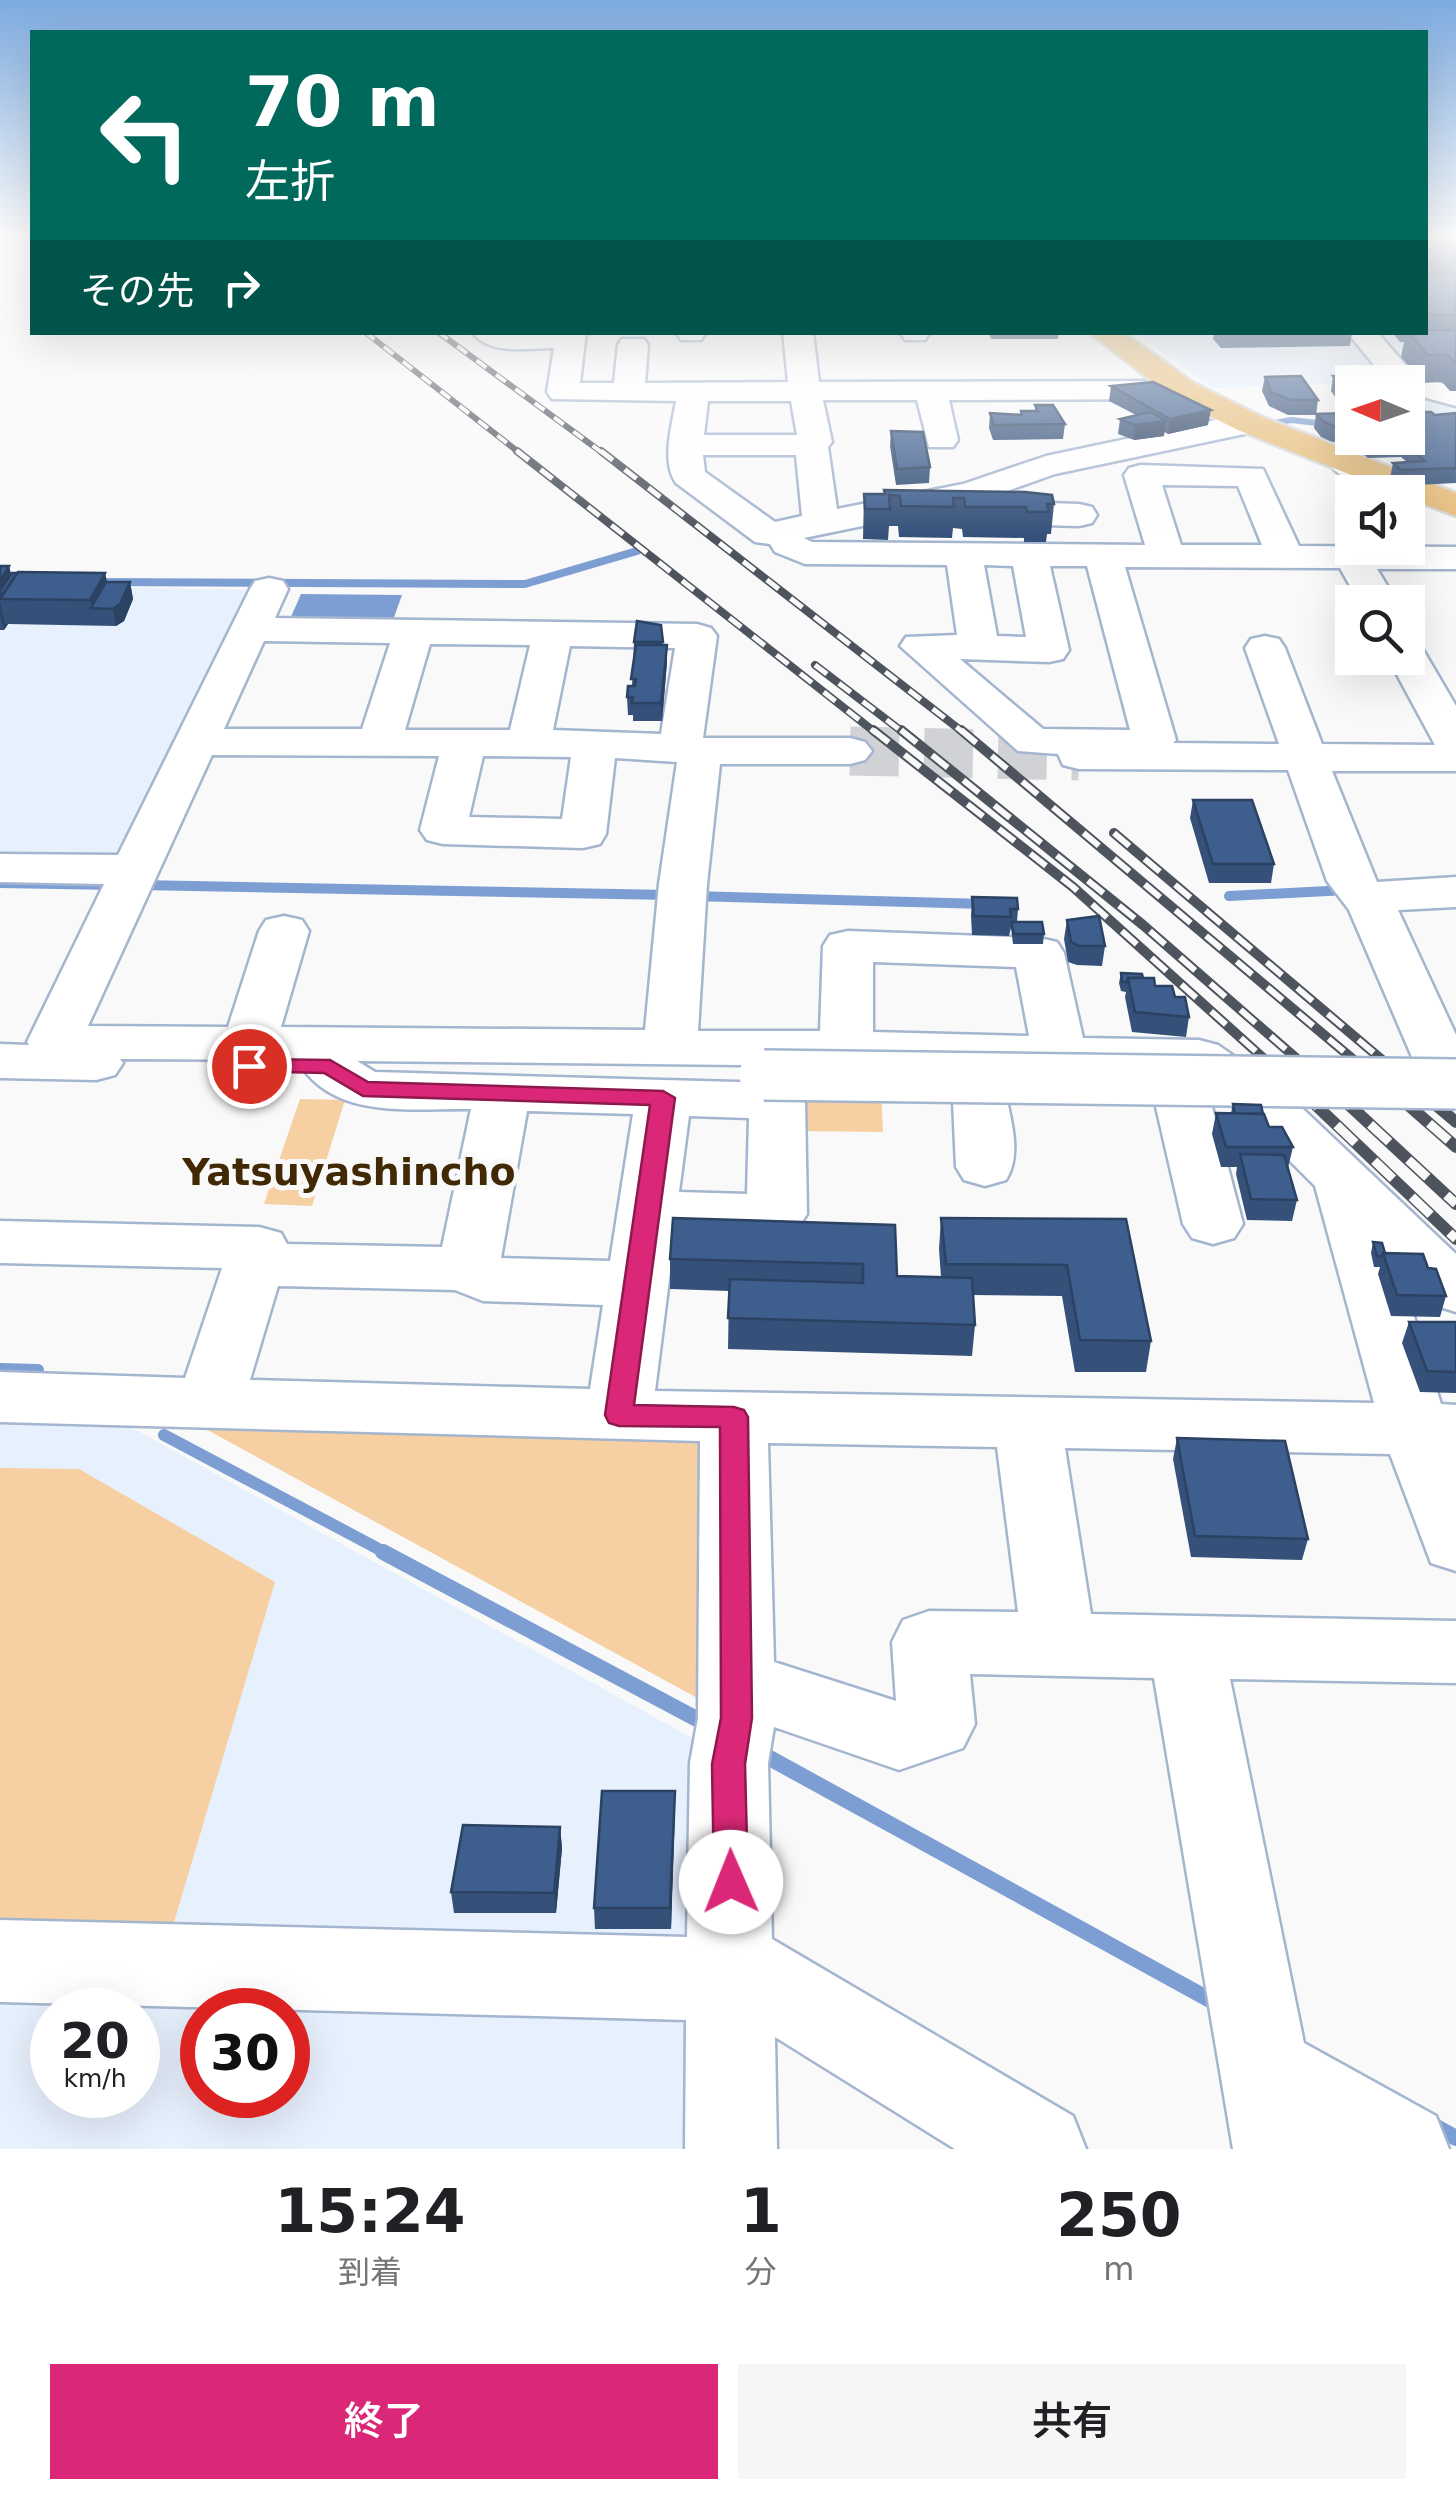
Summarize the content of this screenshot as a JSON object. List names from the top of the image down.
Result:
{
  "districts": ["Yatsuyashincho"],
  "north": "left",
  "page": {
    "turn": ["70 m", "左折"],
    "then": "その先",
    "speed": "20 km/h",
    "limit": "30",
    "eta": [
      "15:24",
      "到着",
      "1",
      "分",
      "250",
      "m"
    ],
    "buttons": ["終了", "共有"]
  }
}
